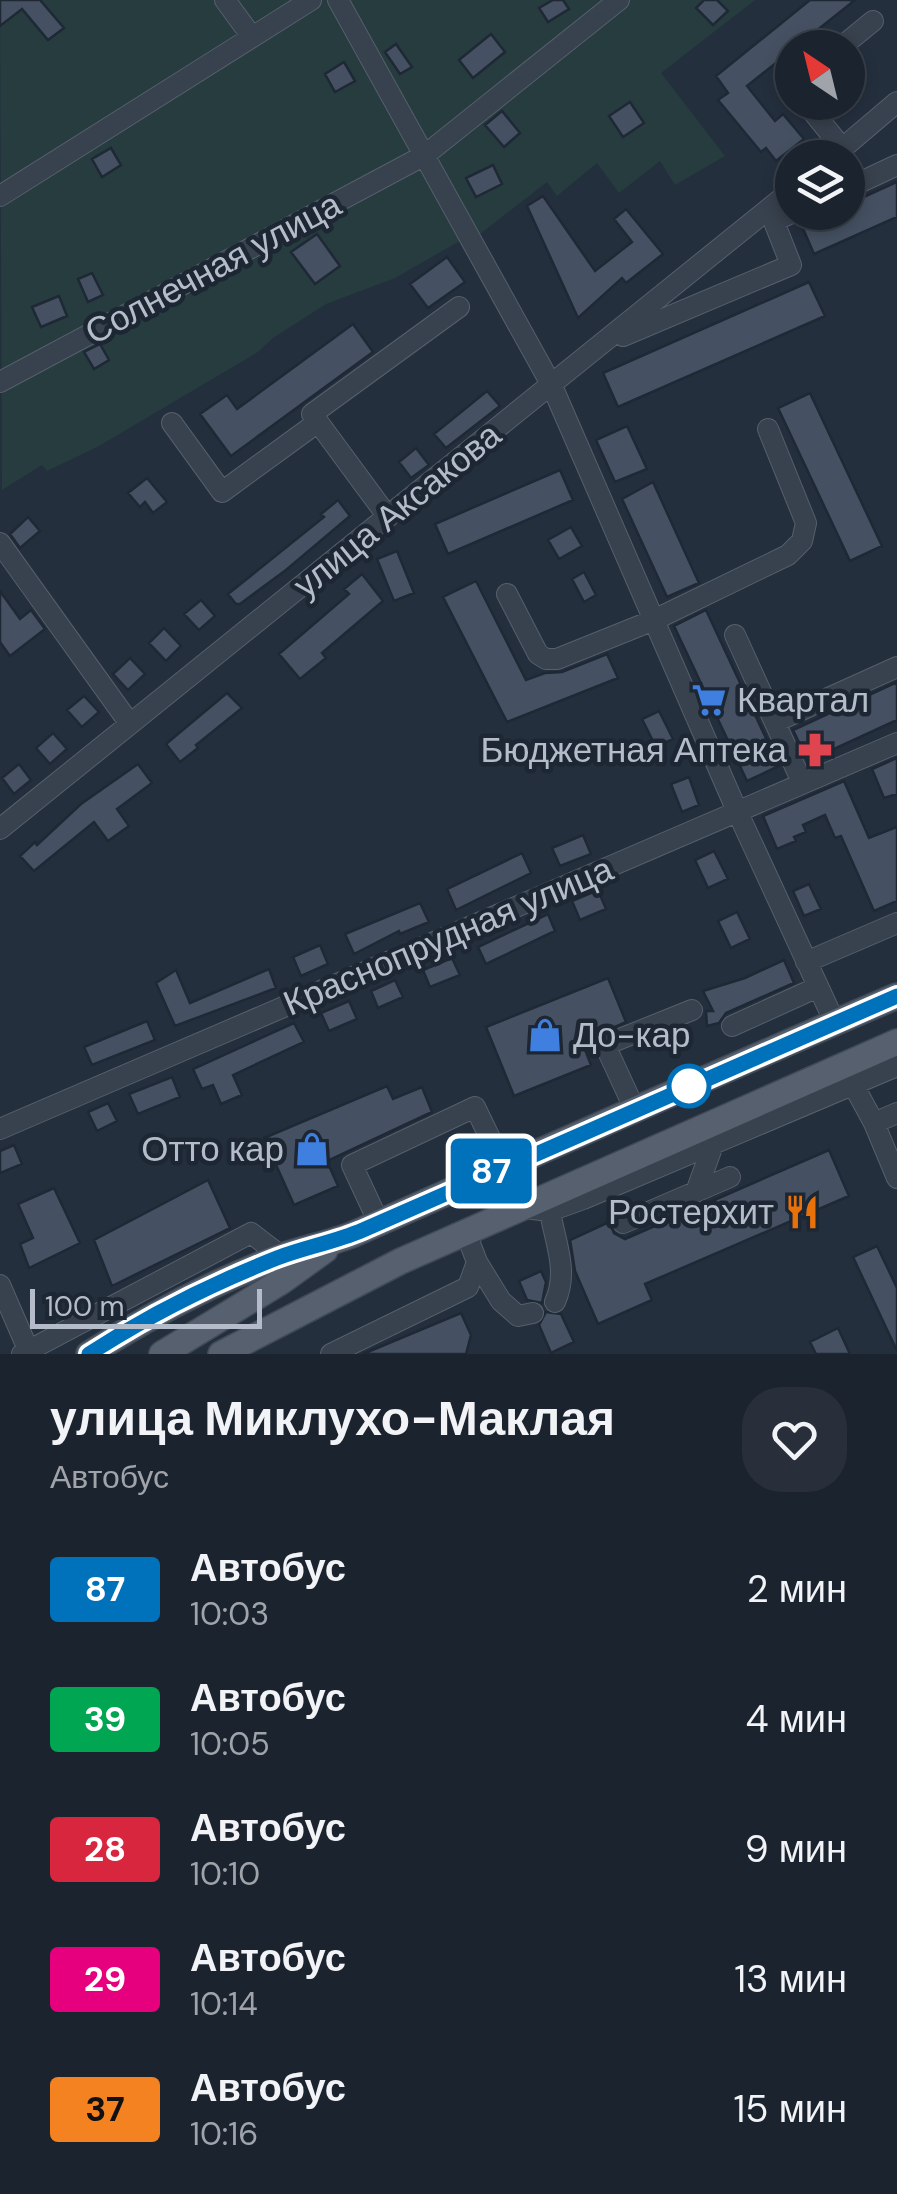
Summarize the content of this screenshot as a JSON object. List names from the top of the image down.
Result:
{
  "streets": {
    "street": ["Солнечная улица", "улица Аксакова", "Краснопрудная улица"]
  },
  "places": {
    "supermarket": ["Квартал"],
    "pharmacy": ["Бюджетная Аптека"],
    "shop": ["До-кар", "Отто кар"],
    "restaurant": ["Ростерхит"]
  },
  "lines": ["bus line 87"],
  "scale_bar": "100 m",
  "north": "top left",
  "page": {
    "on_map": "87",
    "scale": "100 m",
    "heading": ["улица Миклухо-Маклая", "Автобус"],
    "list": [
      {
        "mark": "87",
        "name": "Автобус",
        "note": "10:03",
        "value": "2 мин"
      },
      {
        "mark": "39",
        "name": "Автобус",
        "note": "10:05",
        "value": "4 мин"
      },
      {
        "mark": "28",
        "name": "Автобус",
        "note": "10:10",
        "value": "9 мин"
      },
      {
        "mark": "29",
        "name": "Автобус",
        "note": "10:14",
        "value": "13 мин"
      },
      {
        "mark": "37",
        "name": "Автобус",
        "note": "10:16",
        "value": "15 мин"
      }
    ]
  }
}
